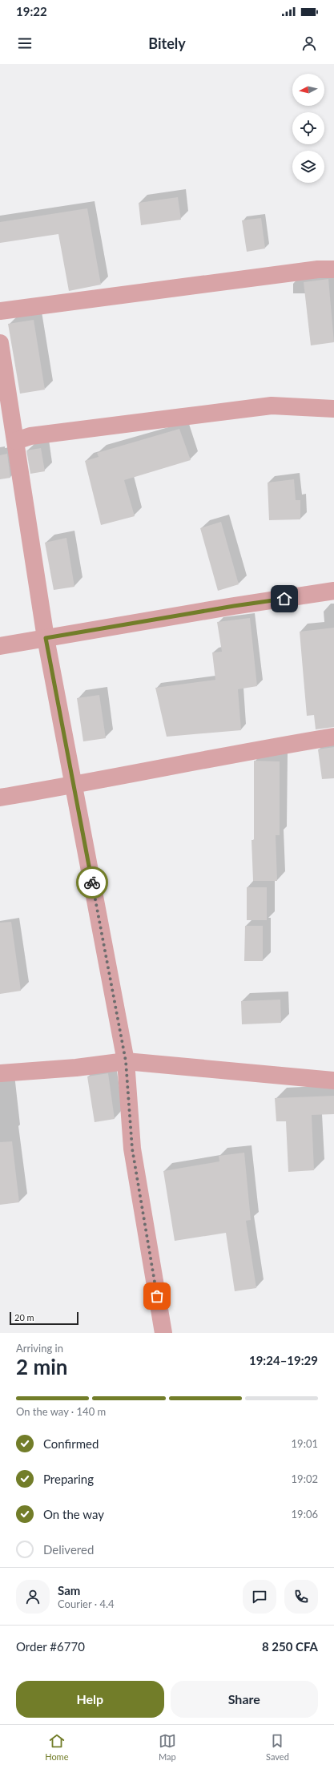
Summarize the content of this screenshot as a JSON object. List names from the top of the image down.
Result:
{
  "scale_bar": "20 m",
  "north": "left",
  "page": {
    "status": "19:22",
    "header": "Bitely",
    "scale": "20 m",
    "heading": ["2 min", "Arriving in", "19:24–19:29"],
    "panel": [
      "Sam",
      "Courier · 4.4",
      "Order #6770",
      "8 250 CFA"
    ],
    "bar": "On the way · 140 m",
    "list": [
      ["Confirmed", "19:01"],
      ["Preparing", "19:02"],
      ["On the way", "19:06"],
      "Delivered"
    ],
    "buttons": ["Help", "Share"],
    "tabs": ["Home", "Map", "Saved"]
  }
}
